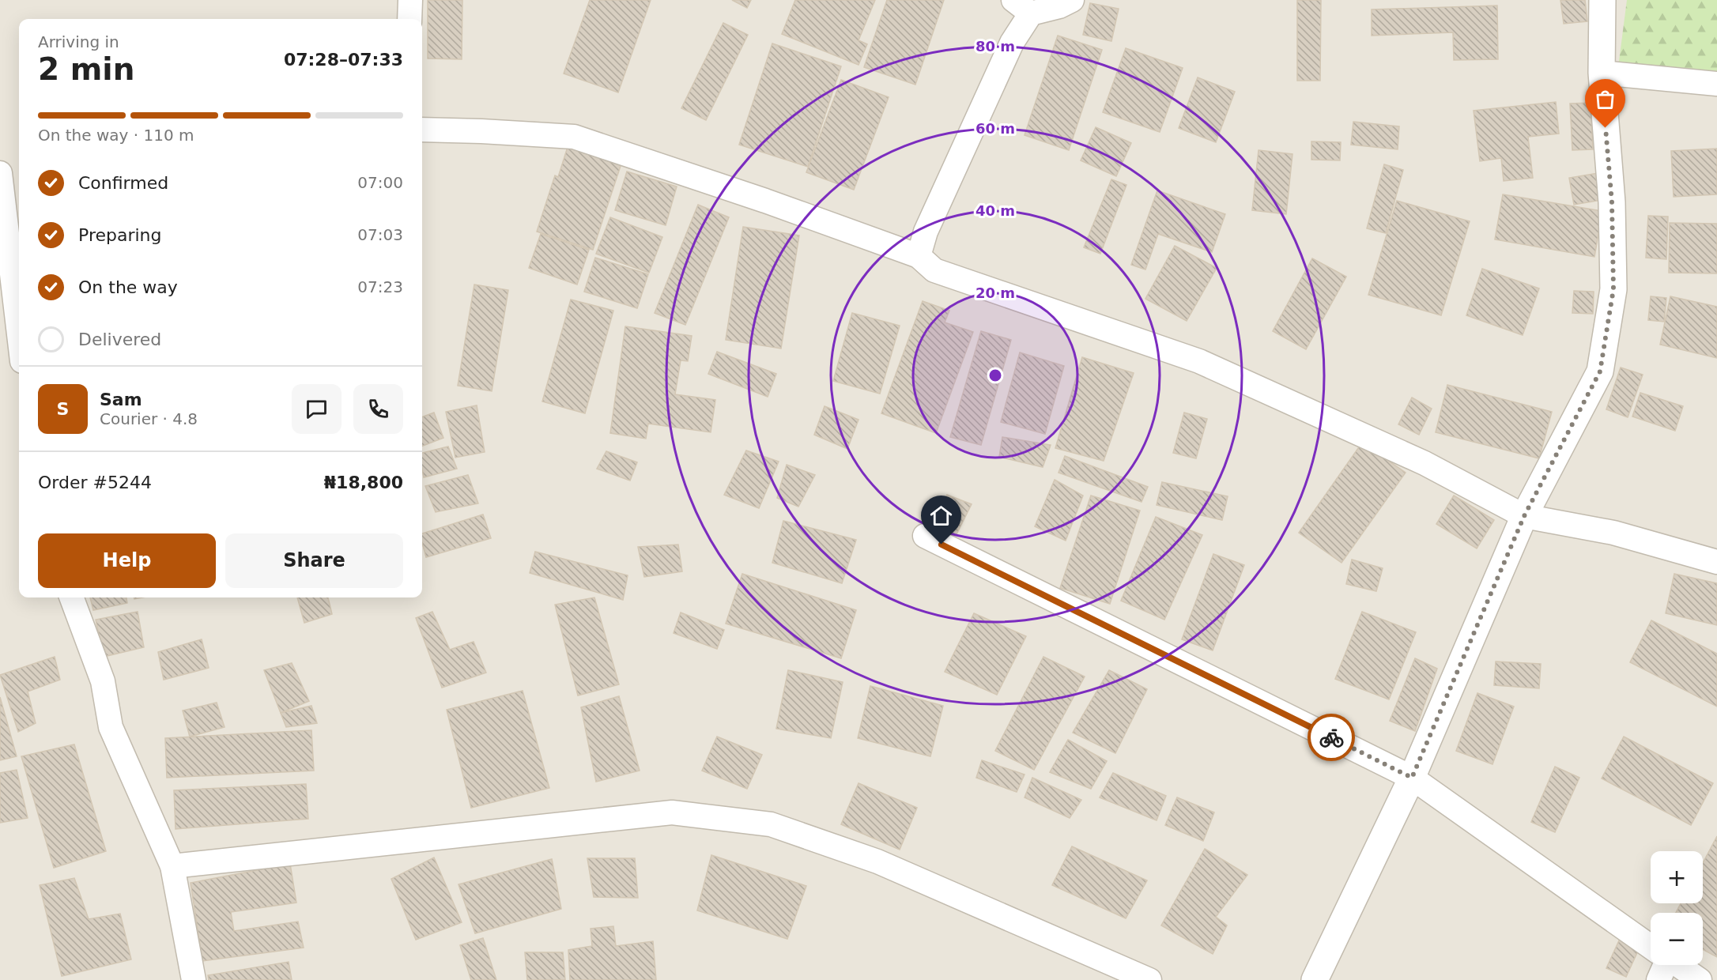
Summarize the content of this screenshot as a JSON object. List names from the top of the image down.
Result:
{
  "page": {
    "heading": ["2 min", "Arriving in", "07:28–07:33"],
    "panel": [
      "Sam",
      "Courier · 4.8",
      "Order #5244",
      "₦18,800"
    ],
    "bar": "On the way · 110 m",
    "list": [
      ["Confirmed", "07:00"],
      ["Preparing", "07:03"],
      ["On the way", "07:23"],
      "Delivered"
    ],
    "round": "S",
    "buttons": ["Help", "Share"],
    "map_buttons": ["+", "−"]
  },
  "rings": [
    "80 m",
    "60 m",
    "40 m",
    "20 m"
  ]
}
